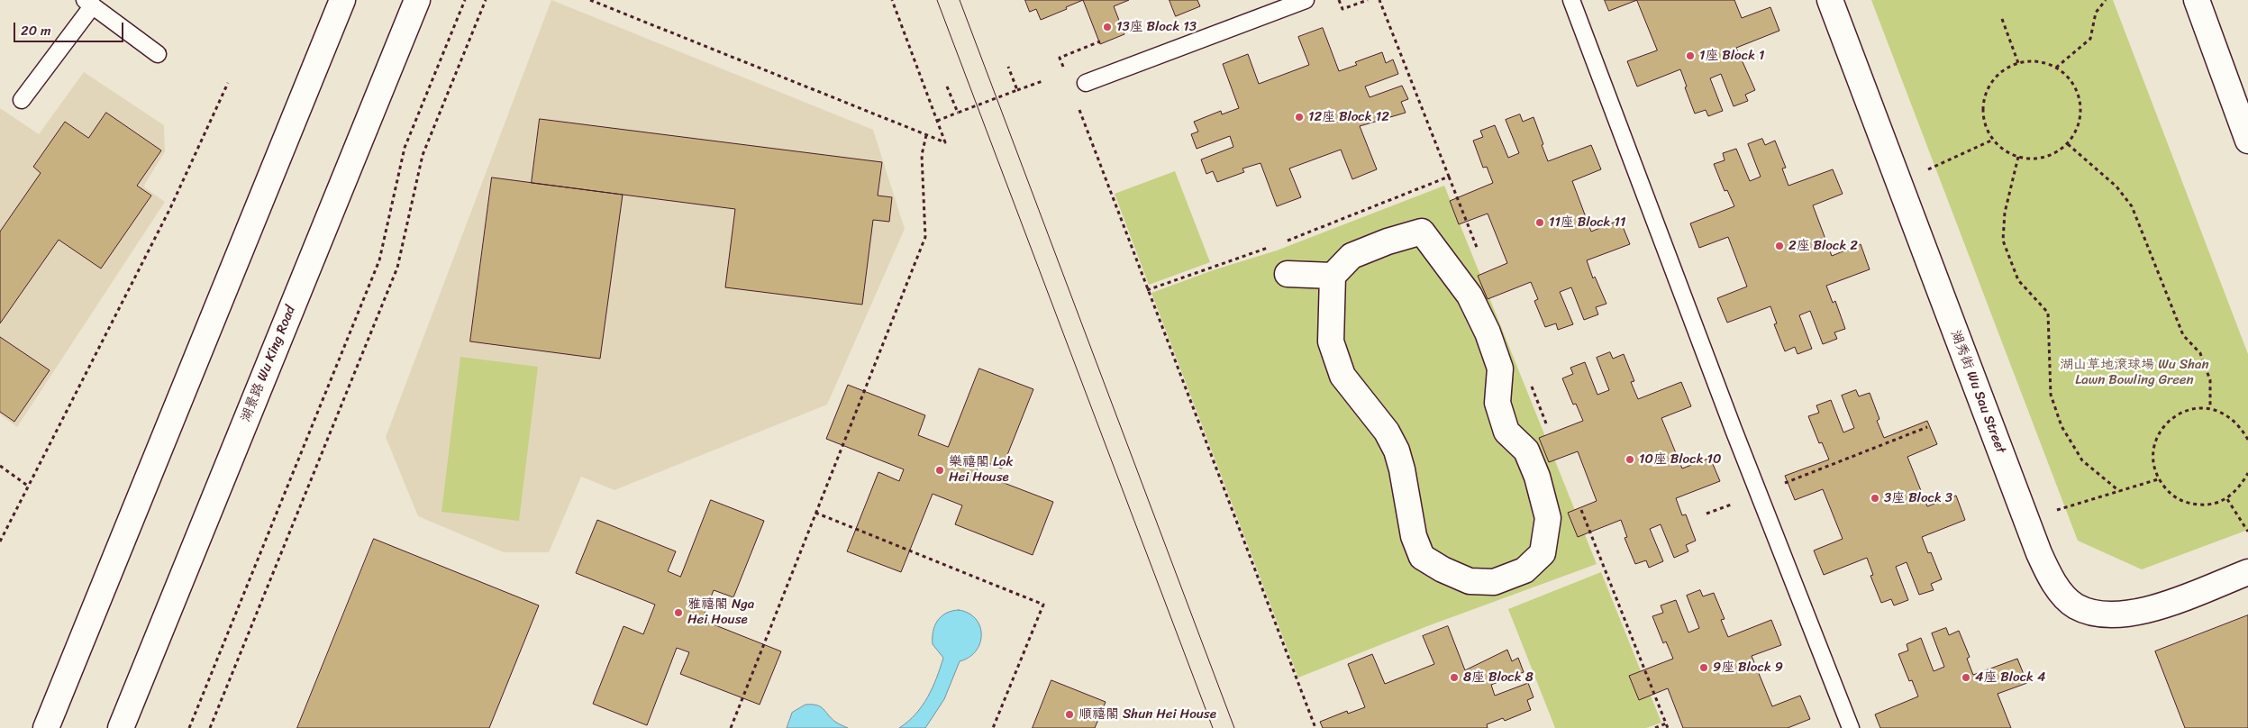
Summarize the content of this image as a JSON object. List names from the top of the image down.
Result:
{
  "streets": {
    "street": ["湖景路 Wu King Road", "湖秀街 Wu Sau Street"]
  },
  "parks": ["湖山草地滾球場 Wu Shan Lawn Bowling Green"],
  "places": [
    "13座 Block 13",
    "1座 Block 1",
    "12座 Block 12",
    "11座 Block 11",
    "2座 Block 2",
    "10座 Block 10",
    "樂禧閣 Lok Hei House",
    "3座 Block 3",
    "雅禧閣 Nga Hei House",
    "9座 Block 9",
    "8座 Block 8",
    "4座 Block 4",
    "順禧閣 Shun Hei House"
  ],
  "scale_bar": "20 m"
}
